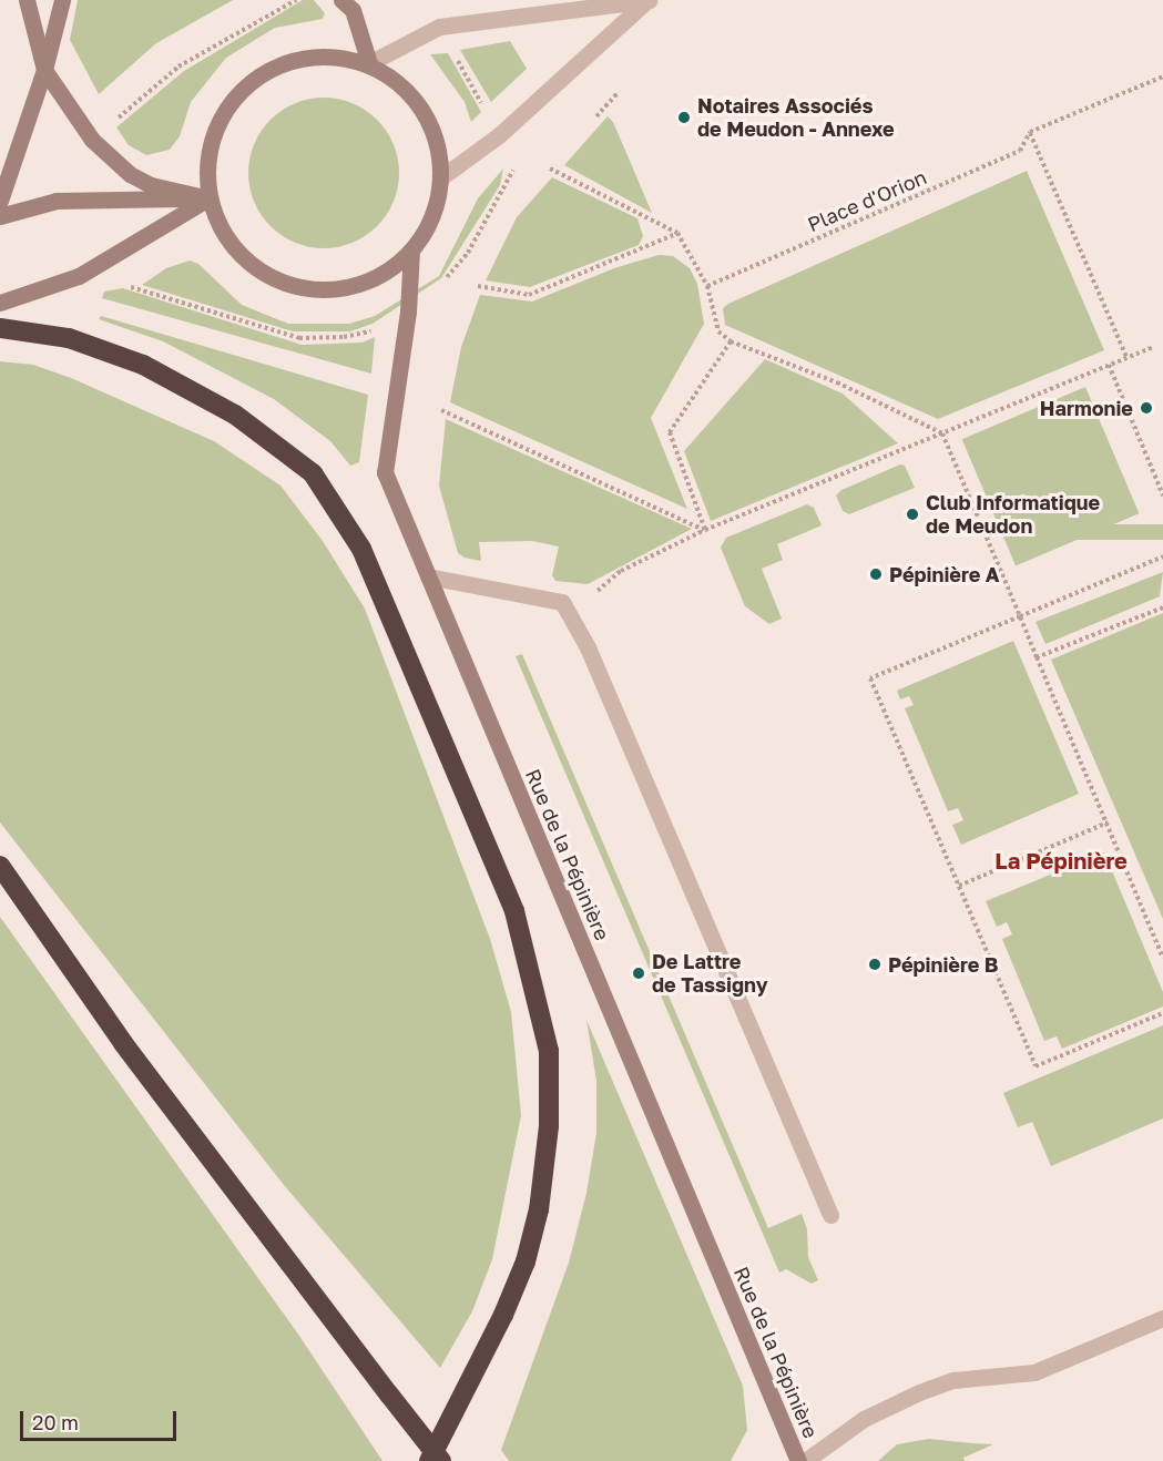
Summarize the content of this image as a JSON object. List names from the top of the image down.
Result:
{
  "streets": {
    "main road": ["Rue de la Pépinière"],
    "path": ["Place d'Orion"]
  },
  "districts": ["La Pépinière"],
  "places": [
    "Notaires Associés de Meudon - Annexe",
    "Harmonie",
    "Club Informatique de Meudon",
    "Pépinière A",
    "Pépinière B",
    "De Lattre de Tassigny"
  ],
  "scale_bar": "20 m"
}
